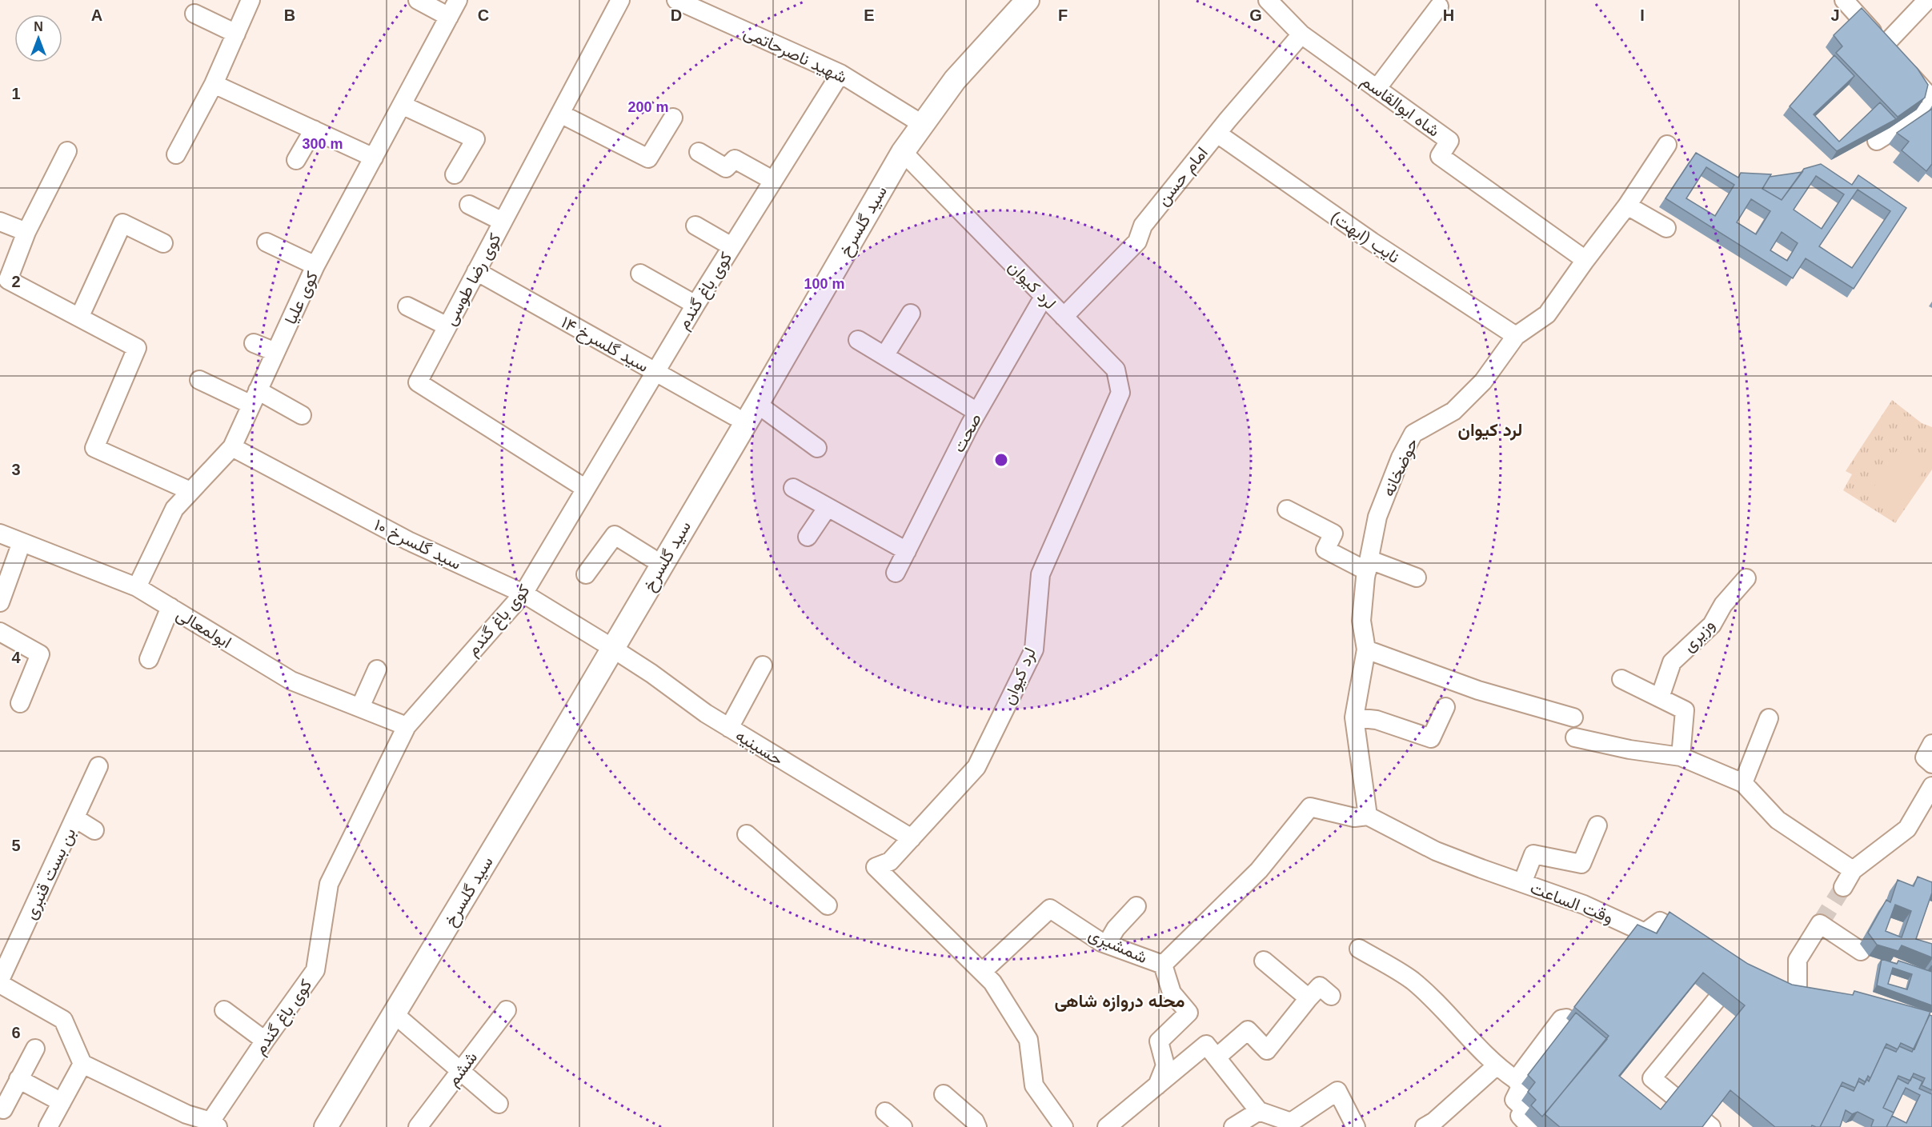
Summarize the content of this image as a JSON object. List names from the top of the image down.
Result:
{
  "streets": {
    "main road": ["سید گلسرخ"],
    "street": [
      "شهید ناصرحاتمی",
      "شاه ابوالقاسم",
      "امام حسن",
      "نایب (ابهت)",
      "کوی رضا طوسی",
      "لرد کیوان",
      "کوی باغ گندم",
      "کوی علیا",
      "سید گلسرخ ۱۴",
      "صحت",
      "حوضخانه",
      "سید گلسرخ ۱۰",
      "ابولمعالی",
      "وزیری",
      "حسینیه",
      "بن بست قنبری",
      "وقت الساعت",
      "شمشیری",
      "ششم"
    ]
  },
  "crossings": [
    ["شهید ناصرحاتمی", "سید گلسرخ"],
    ["شهید ناصرحاتمی", "کوی باغ گندم"],
    ["شاه ابوالقاسم", "امام حسن"],
    ["شاه ابوالقاسم", "حوضخانه"],
    ["امام حسن", "نایب (ابهت)"],
    ["امام حسن", "لرد کیوان"],
    ["سید گلسرخ", "لرد کیوان"],
    ["سید گلسرخ", "سید گلسرخ ۱۴"],
    ["سید گلسرخ", "سید گلسرخ ۱۰"],
    ["سید گلسرخ", "حسینیه"],
    ["نایب (ابهت)", "حوضخانه"],
    ["کوی رضا طوسی", "کوی باغ گندم"],
    ["کوی رضا طوسی", "سید گلسرخ ۱۴"],
    ["لرد کیوان", "صحت"],
    ["لرد کیوان", "حسینیه"],
    ["لرد کیوان", "شمشیری"],
    ["کوی باغ گندم", "سید گلسرخ ۱۴"],
    ["کوی باغ گندم", "سید گلسرخ ۱۰"],
    ["کوی باغ گندم", "ابولمعالی"],
    ["کوی علیا", "سید گلسرخ ۱۰"],
    ["کوی علیا", "ابولمعالی"],
    ["سید گلسرخ ۱۰", "حسینیه"]
  ],
  "districts": ["لرد کیوان", "محله دروازه شاهی"],
  "north": "top",
  "grid": {
    "columns": [
      "A",
      "B",
      "C",
      "D",
      "E",
      "F",
      "G",
      "H",
      "I",
      "J"
    ],
    "rows": [
      "1",
      "2",
      "3",
      "4",
      "5",
      "6"
    ]
  },
  "rings": ["200 m", "300 m", "100 m"]
}
